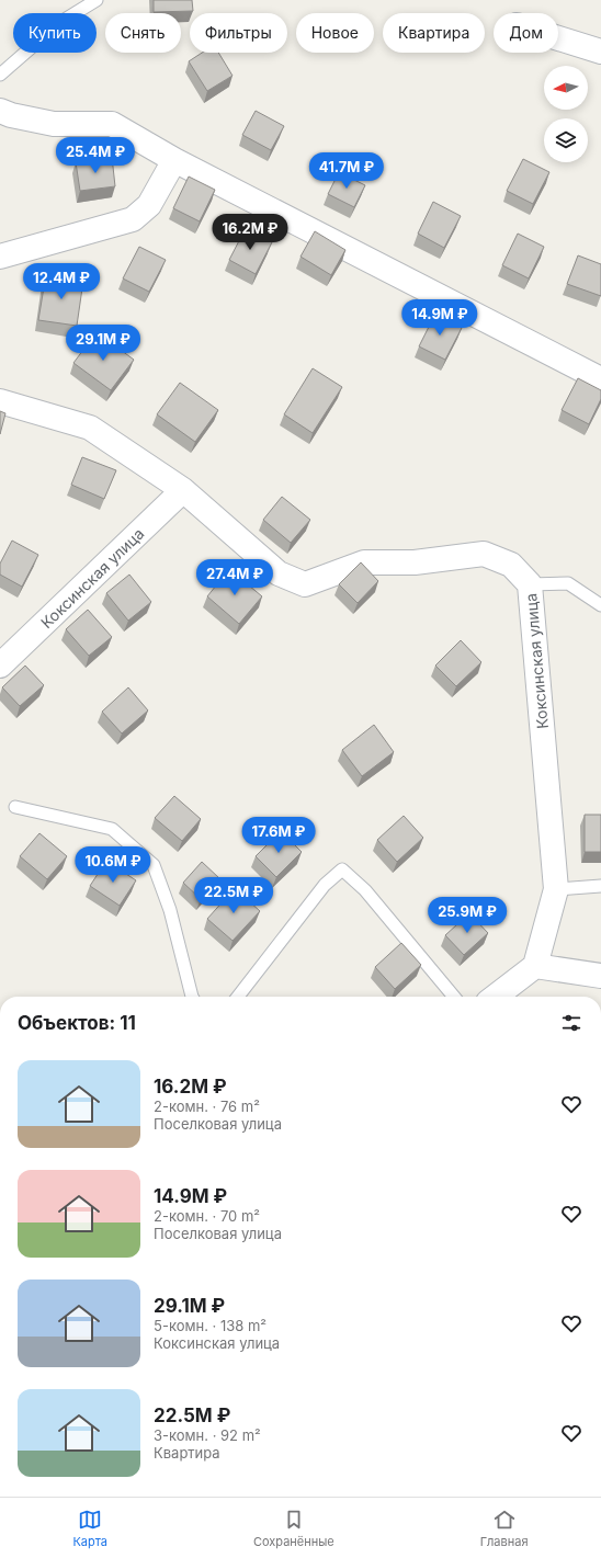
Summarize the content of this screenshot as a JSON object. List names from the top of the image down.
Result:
{
  "streets": {
    "street": ["Коксинская улица"]
  },
  "north": "left",
  "page": {
    "chip": [
      "Купить",
      "Снять",
      "Фильтры",
      "Новое",
      "Квартира",
      "Дом"
    ],
    "price": [
      "25.4M ₽",
      "41.7M ₽",
      "16.2M ₽",
      "12.4M ₽",
      "14.9M ₽",
      "29.1M ₽",
      "27.4M ₽",
      "17.6M ₽",
      "10.6M ₽",
      "22.5M ₽",
      "25.9M ₽"
    ],
    "heading": "Объектов: 11",
    "list": [
      {
        "name": "16.2M ₽",
        "note": "2-комн. · 76 m² · Поселковая улица"
      },
      {
        "name": "14.9M ₽",
        "note": "2-комн. · 70 m² · Поселковая улица"
      },
      {
        "name": "29.1M ₽",
        "note": "5-комн. · 138 m² · Коксинская улица"
      },
      {
        "name": "22.5M ₽",
        "note": "3-комн. · 92 m² · Квартира"
      }
    ],
    "tabs": ["Карта", "Сохранённые", "Главная"]
  }
}
